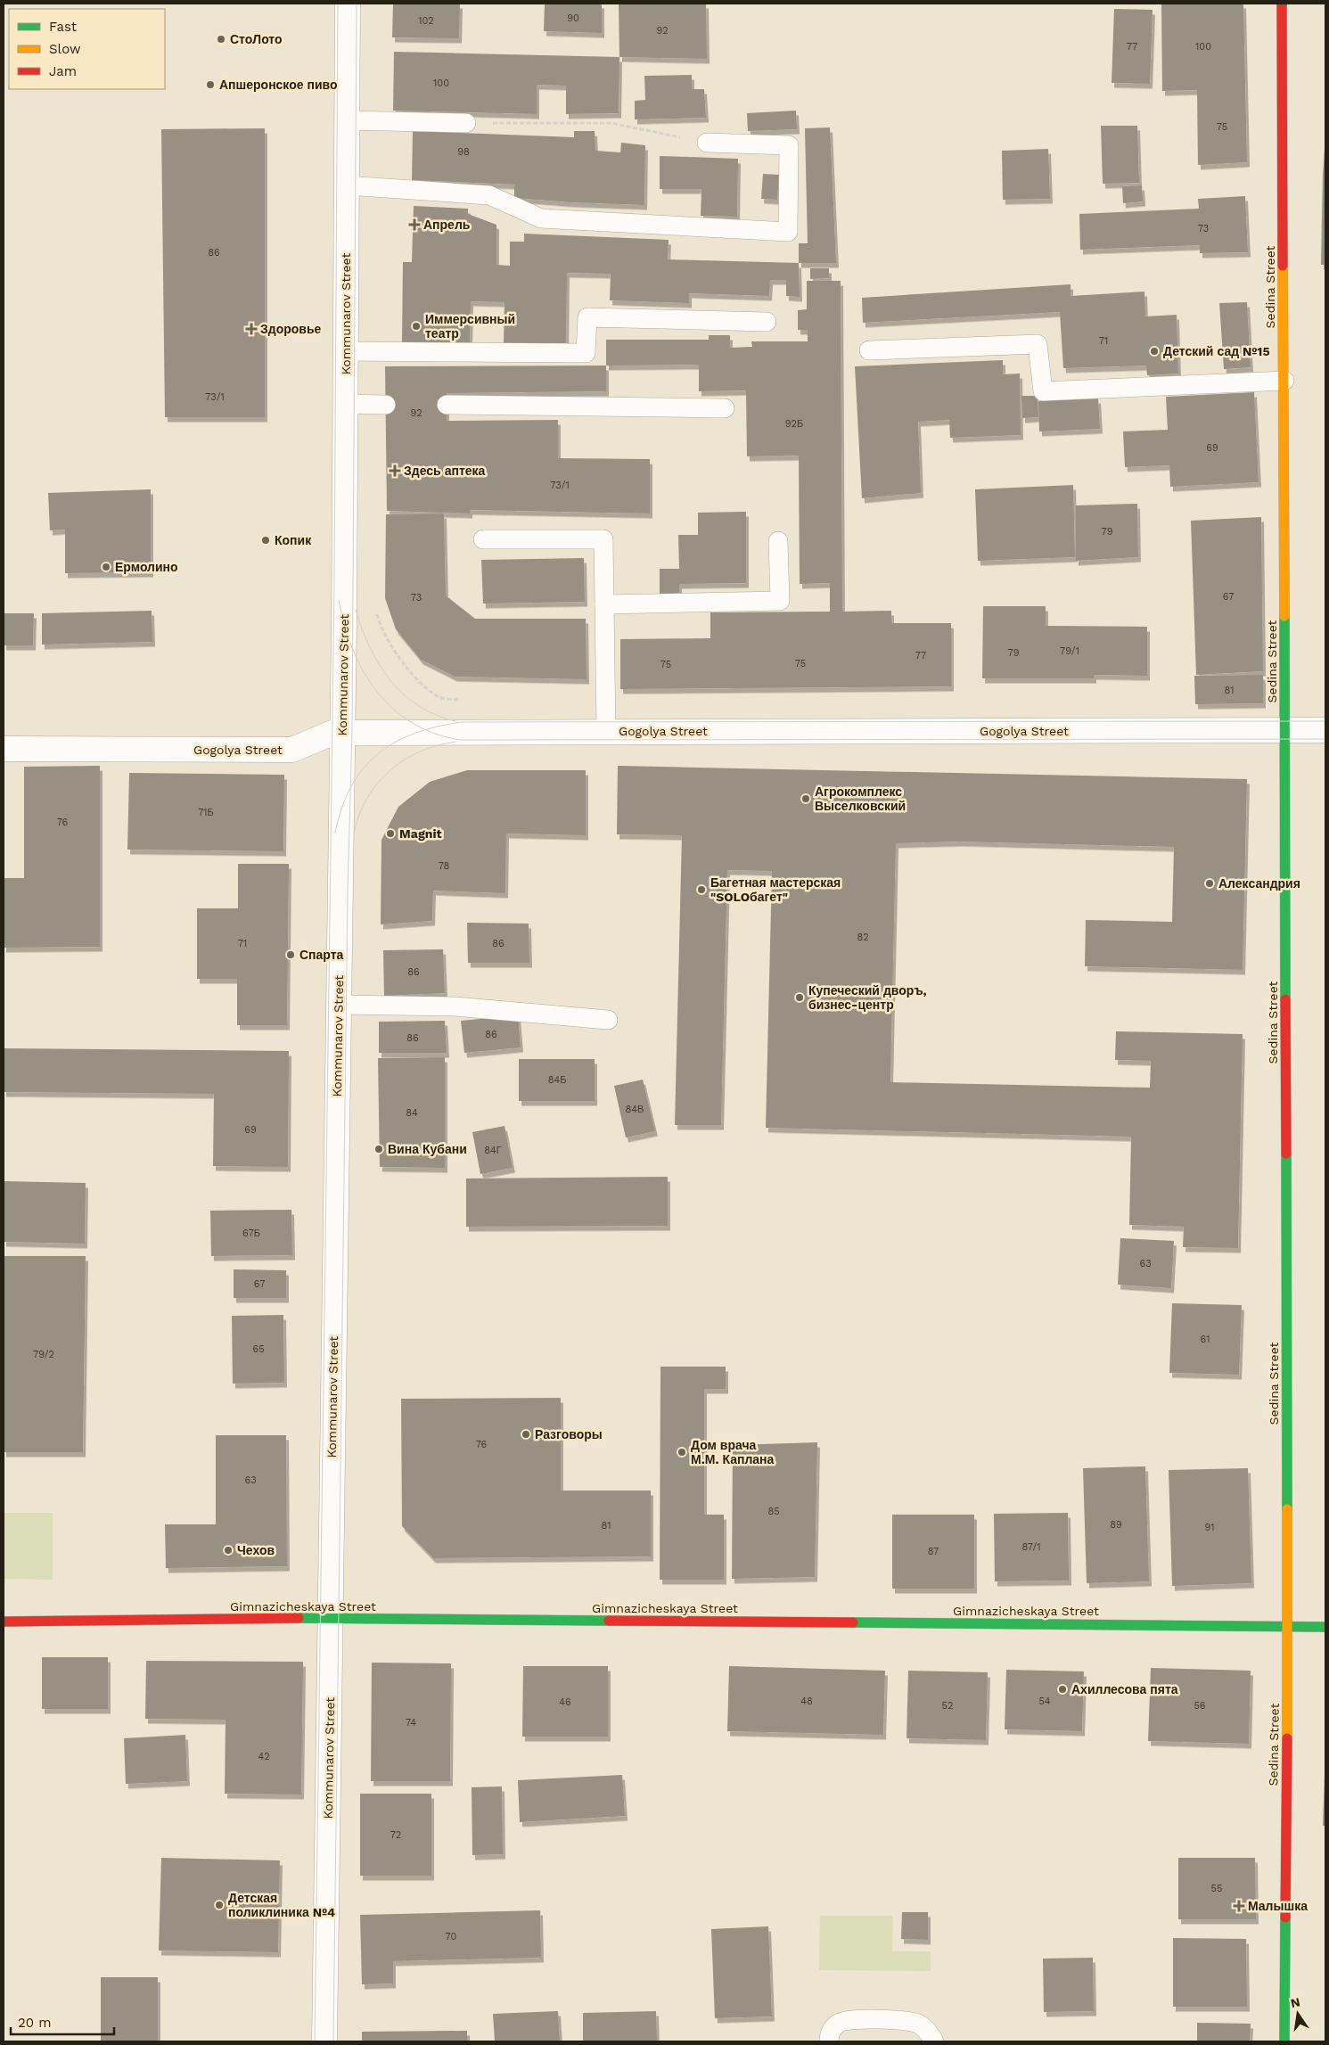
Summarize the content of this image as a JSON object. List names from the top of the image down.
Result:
{
  "streets": {
    "main road": ["Sedina Street", "Gimnazicheskaya Street"],
    "street": ["Kommunarov Street", "Gogolya Street"]
  },
  "crossings": [
    ["Sedina Street", "Gogolya Street"],
    ["Sedina Street", "Gimnazicheskaya Street"],
    ["Kommunarov Street", "Gogolya Street"],
    ["Kommunarov Street", "Gimnazicheskaya Street"]
  ],
  "places": {
    "other": [
      "СтоЛото",
      "Апшеронское пиво",
      "Иммерсивный театр",
      "Детский сад №15",
      "Копик",
      "Ермолино",
      "Агрокомплекс Выселковский",
      "Magnit",
      "Александрия",
      "Багетная мастерская \"SOLOбагет\"",
      "Спарта",
      "Купеческий дворъ, бизнес-центр",
      "Вина Кубани",
      "Разговоры",
      "Дом врача М.М. Каплана",
      "Чехов",
      "Ахиллесова пята",
      "Детская поликлиника №4"
    ],
    "health": [
      "Апрель",
      "Здоровье",
      "Здесь аптека",
      "Малышка"
    ]
  },
  "house_numbers": [
    "90",
    "102",
    "92",
    "77",
    "100",
    "100",
    "75",
    "98",
    "73",
    "86",
    "71",
    "73/1",
    "92",
    "92Б",
    "69",
    "73/1",
    "79",
    "67",
    "73",
    "79/1",
    "79",
    "77",
    "75",
    "75",
    "81",
    "71Б",
    "76",
    "78",
    "82",
    "71",
    "86",
    "86",
    "86",
    "86",
    "84Б",
    "84В",
    "84",
    "69",
    "84Г",
    "67Б",
    "63",
    "67",
    "61",
    "65",
    "79/2",
    "76",
    "63",
    "85",
    "89",
    "81",
    "91",
    "87/1",
    "87",
    "48",
    "54",
    "46",
    "52",
    "56",
    "74",
    "42",
    "72",
    "55",
    "70"
  ],
  "legend": ["Fast", "Slow", "Jam"],
  "scale_bar": "20 m",
  "north": "top"
}
